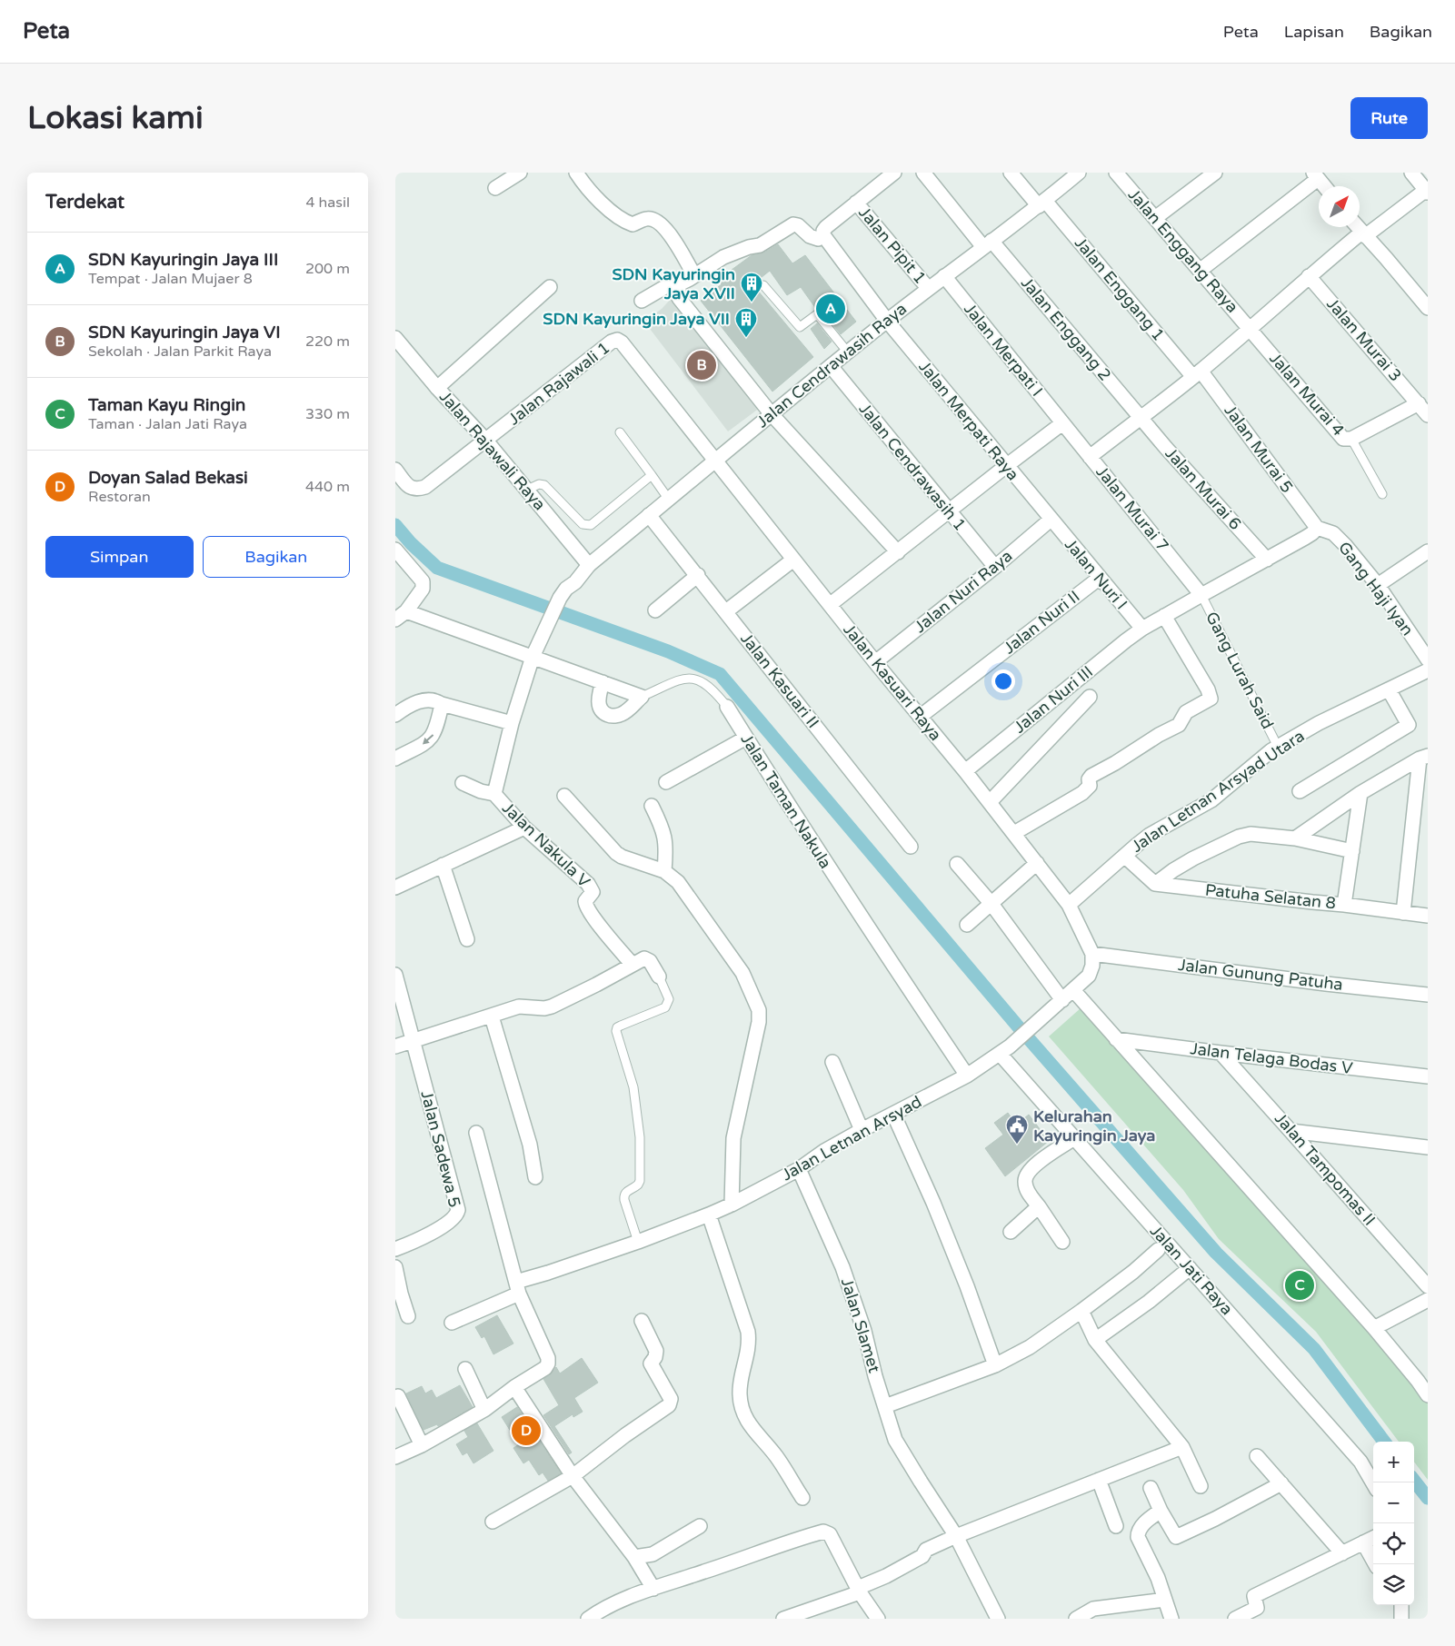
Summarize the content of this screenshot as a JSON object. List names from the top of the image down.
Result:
{
  "streets": {
    "street": [
      "Jalan Pipit 1",
      "Jalan Enggang Raya",
      "Jalan Enggang 1",
      "Jalan Enggang 2",
      "Jalan Murai 3",
      "Jalan Merpati I",
      "Jalan Cendrawasih Raya",
      "Jalan Rajawali 1",
      "Jalan Murai 4",
      "Jalan Merpati Raya",
      "Jalan Murai 5",
      "Jalan Rajawali Raya",
      "Jalan Cendrawasih 1",
      "Jalan Murai 6",
      "Jalan Murai 7",
      "Jalan Nuri I",
      "Gang Haji Iyan",
      "Jalan Nuri Raya",
      "Jalan Nuri II",
      "Jalan Kasuari II",
      "Jalan Kasuari Raya",
      "Jalan Nuri III",
      "Jalan Letnan Arsyad Utara",
      "Jalan Taman Nakula",
      "Jalan Nakula V",
      "Patuha Selatan 8",
      "Jalan Gunung Patuha",
      "Jalan Telaga Bodas V",
      "Jalan Letnan Arsyad",
      "Jalan Sadewa 5",
      "Jalan Tampomas II",
      "Jalan Jati Raya",
      "Jalan Slamet"
    ],
    "lane": ["Gang Lurah Said"]
  },
  "crossings": [
    ["Jalan Pipit 1", "Jalan Cendrawasih Raya"],
    ["Jalan Enggang Raya", "Jalan Murai 4"],
    ["Jalan Enggang 1", "Jalan Cendrawasih Raya"],
    ["Jalan Enggang 1", "Jalan Murai 5"],
    ["Jalan Enggang 2", "Jalan Cendrawasih Raya"],
    ["Jalan Enggang 2", "Jalan Murai 6"],
    ["Jalan Murai 3", "Jalan Murai 4"],
    ["Jalan Merpati I", "Jalan Cendrawasih Raya"],
    ["Jalan Merpati I", "Jalan Murai 7"],
    ["Jalan Cendrawasih Raya", "Jalan Rajawali 1"],
    ["Jalan Cendrawasih Raya", "Jalan Merpati Raya"],
    ["Jalan Cendrawasih Raya", "Jalan Rajawali Raya"],
    ["Jalan Cendrawasih Raya", "Jalan Cendrawasih 1"],
    ["Jalan Cendrawasih Raya", "Jalan Kasuari II"],
    ["Jalan Cendrawasih Raya", "Jalan Kasuari Raya"],
    ["Jalan Cendrawasih Raya", "Jalan Nakula V"],
    ["Jalan Rajawali 1", "Jalan Rajawali Raya"],
    ["Jalan Rajawali 1", "Jalan Kasuari Raya"],
    ["Jalan Merpati Raya", "Jalan Nuri I"],
    ["Jalan Merpati Raya", "Jalan Nuri Raya"],
    ["Jalan Murai 5", "Gang Haji Iyan"],
    ["Jalan Murai 5", "Jalan Nuri III"],
    ["Jalan Cendrawasih 1", "Jalan Nuri Raya"],
    ["Jalan Murai 6", "Jalan Nuri III"],
    ["Jalan Murai 7", "Gang Lurah Said"],
    ["Jalan Murai 7", "Jalan Nuri III"],
    ["Jalan Nuri I", "Jalan Nuri Raya"],
    ["Jalan Nuri I", "Jalan Nuri II"],
    ["Jalan Nuri I", "Jalan Nuri III"],
    ["Gang Haji Iyan", "Jalan Nuri III"],
    ["Jalan Nuri Raya", "Jalan Kasuari Raya"],
    ["Jalan Nuri II", "Jalan Kasuari Raya"],
    ["Gang Lurah Said", "Jalan Nuri III"],
    ["Gang Lurah Said", "Jalan Letnan Arsyad Utara"],
    ["Jalan Kasuari Raya", "Jalan Nuri III"],
    ["Jalan Kasuari Raya", "Jalan Letnan Arsyad Utara"],
    ["Jalan Taman Nakula", "Jalan Letnan Arsyad"],
    ["Jalan Gunung Patuha", "Jalan Letnan Arsyad"],
    ["Jalan Telaga Bodas V", "Jalan Tampomas II"],
    ["Jalan Letnan Arsyad", "Jalan Jati Raya"],
    ["Jalan Letnan Arsyad", "Jalan Slamet"]
  ],
  "places": {
    "building": ["SDN Kayuringin Jaya XVII", "SDN Kayuringin Jaya VII"],
    "public building": ["Kelurahan Kayuringin Jaya"]
  },
  "north": "top right",
  "page": {
    "header": "Peta",
    "nav": ["Peta", "Lapisan", "Bagikan"],
    "buttons": [
      "Rute",
      ["Simpan", "Bagikan"]
    ],
    "title": "Lokasi kami",
    "heading": ["Terdekat", "4 hasil"],
    "list": [
      {
        "mark": "A",
        "name": "SDN Kayuringin Jaya III",
        "note": "Tempat · Jalan Mujaer 8",
        "value": "200 m"
      },
      {
        "mark": "B",
        "name": "SDN Kayuringin Jaya VI",
        "note": "Sekolah · Jalan Parkit Raya",
        "value": "220 m"
      },
      {
        "mark": "C",
        "name": "Taman Kayu Ringin",
        "note": "Taman · Jalan Jati Raya",
        "value": "330 m"
      },
      {
        "mark": "D",
        "name": "Doyan Salad Bekasi",
        "note": "Restoran",
        "value": "440 m"
      }
    ],
    "pins": [
      "A",
      "B",
      "C",
      "D"
    ],
    "map_buttons": ["+", "−"]
  }
}
